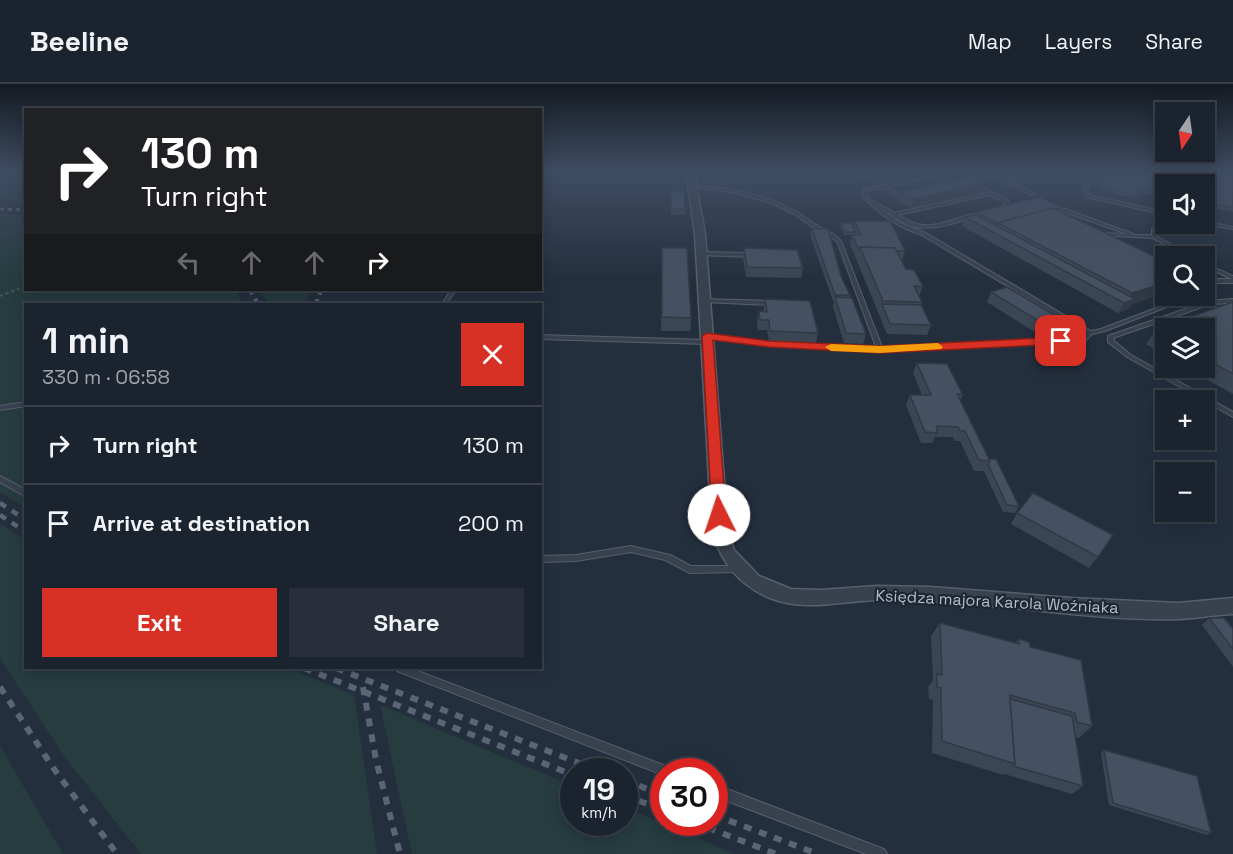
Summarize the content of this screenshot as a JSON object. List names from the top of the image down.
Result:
{
  "streets": {
    "street": ["Księdza majora Karola Woźniaka"]
  },
  "north": "bottom",
  "page": {
    "header": "Beeline",
    "nav": ["Map", "Layers", "Share"],
    "map_buttons": ["+", "−"],
    "turn": ["130 m", "Turn right"],
    "heading": ["1 min", "330 m · 06:58"],
    "list": [
      {
        "name": "Turn right",
        "value": "130 m"
      },
      {
        "name": "Arrive at destination",
        "value": "200 m"
      }
    ],
    "buttons": ["Exit", "Share"],
    "speed": "19 km/h",
    "limit": "30"
  }
}
